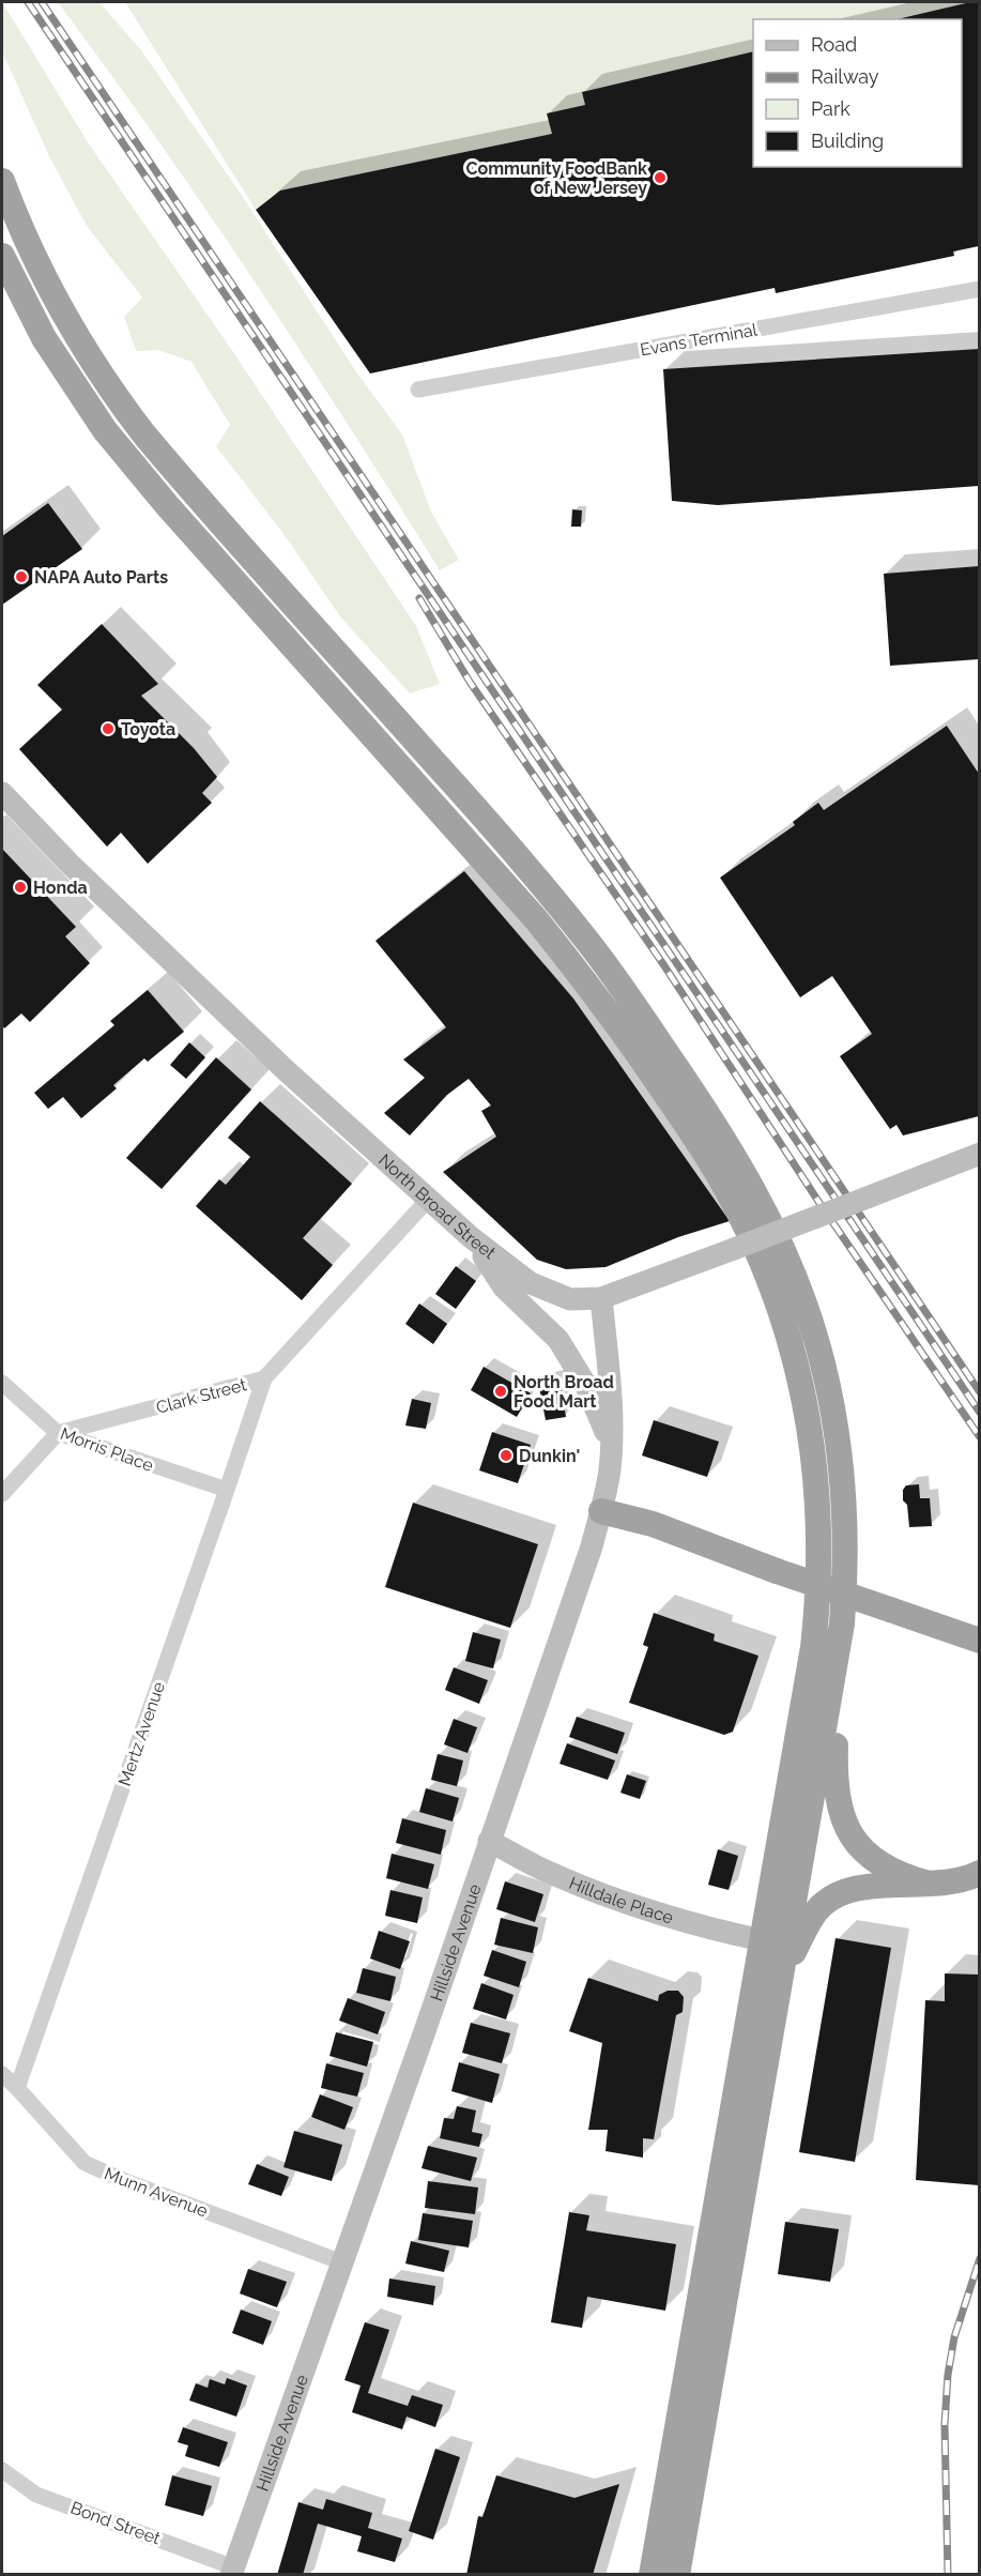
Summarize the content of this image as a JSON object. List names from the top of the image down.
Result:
{
  "streets": {
    "main road": ["North Broad Street", "Hilldale Place", "Hillside Avenue"],
    "street": [
      "Evans Terminal",
      "Clark Street",
      "Morris Place",
      "Mertz Avenue",
      "Munn Avenue",
      "Bond Street"
    ]
  },
  "crossings": [
    ["North Broad Street", "Clark Street"],
    ["North Broad Street", "Hillside Avenue"],
    ["Clark Street", "Morris Place"],
    ["Clark Street", "Mertz Avenue"],
    ["Morris Place", "Mertz Avenue"],
    ["Mertz Avenue", "Munn Avenue"],
    ["Hilldale Place", "Hillside Avenue"],
    ["Hillside Avenue", "Munn Avenue"],
    ["Hillside Avenue", "Bond Street"]
  ],
  "places": [
    "Community FoodBank of New Jersey",
    "NAPA Auto Parts",
    "Toyota",
    "Honda",
    "North Broad Food Mart",
    "Dunkin'"
  ],
  "legend": [
    "Road",
    "Railway",
    "Park",
    "Building"
  ]
}
